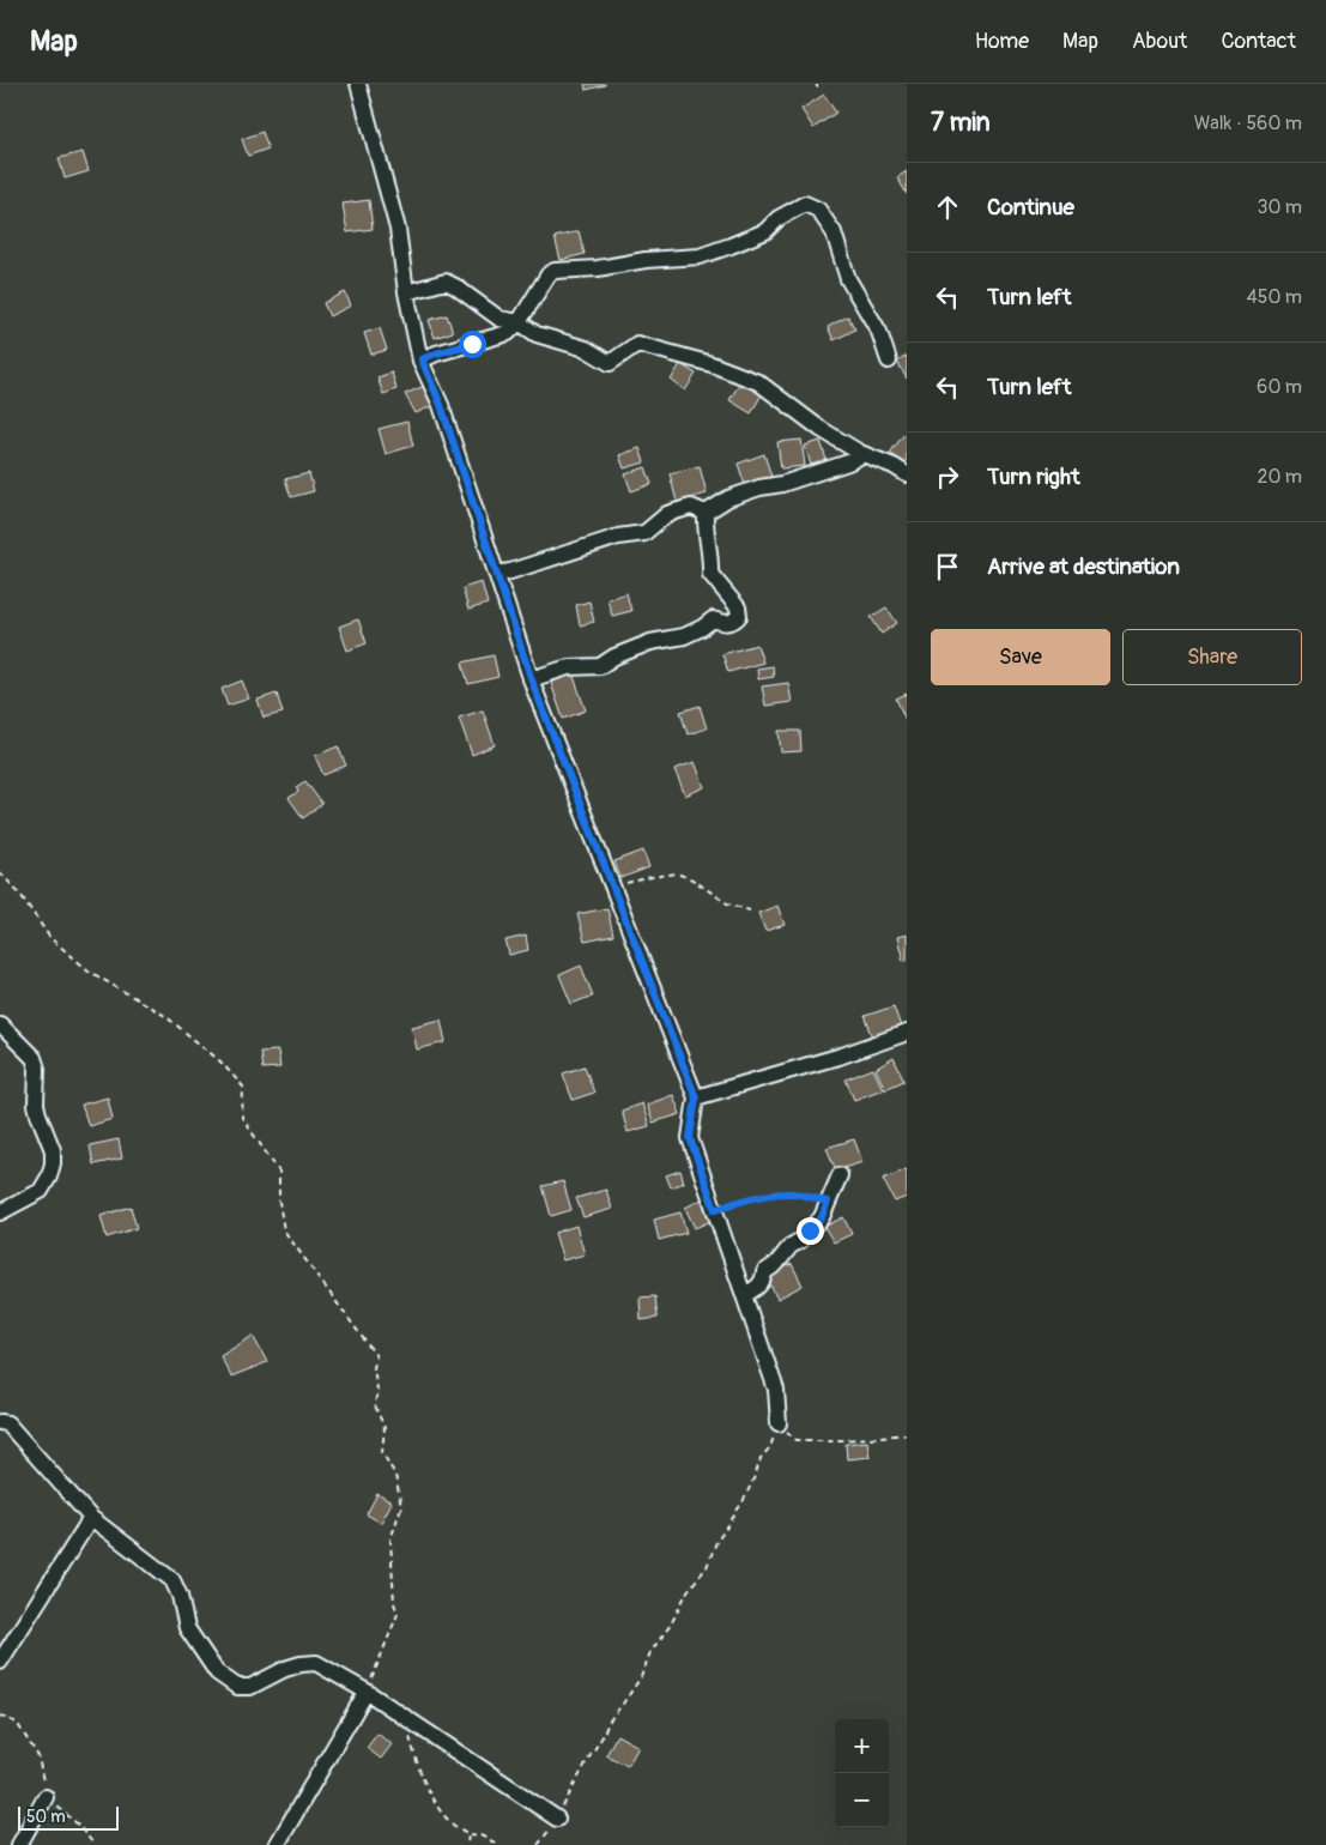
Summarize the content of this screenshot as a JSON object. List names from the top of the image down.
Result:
{
  "scale_bar": "50 m",
  "page": {
    "header": "Map",
    "nav": [
      "Home",
      "Map",
      "About",
      "Contact"
    ],
    "heading": ["7 min", "Walk · 560 m"],
    "list": [
      ["Continue", "30 m"],
      ["Turn left", "450 m"],
      ["Turn left", "60 m"],
      ["Turn right", "20 m"],
      "Arrive at destination"
    ],
    "buttons": ["Save", "Share"],
    "map_buttons": ["+", "−"],
    "scale": "50 m"
  }
}
